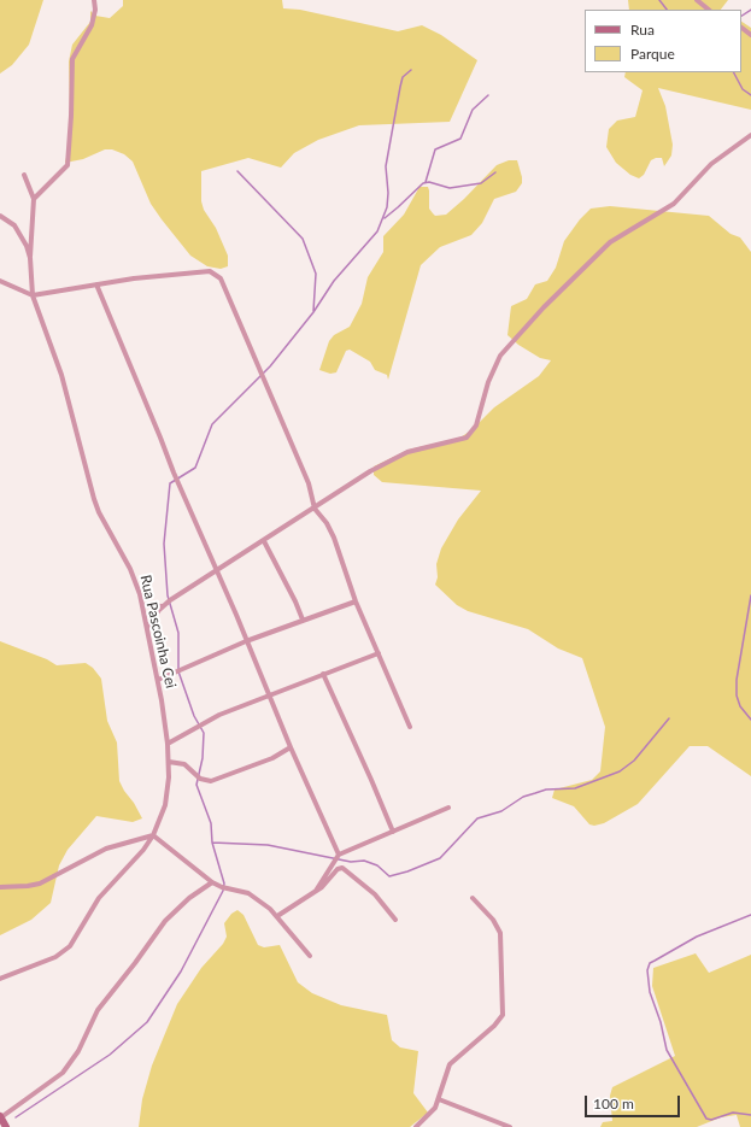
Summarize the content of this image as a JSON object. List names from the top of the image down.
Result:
{
  "streets": {
    "street": ["Rua Pascoinha Cei"]
  },
  "legend": ["Rua", "Parque"],
  "scale_bar": "100 m"
}
